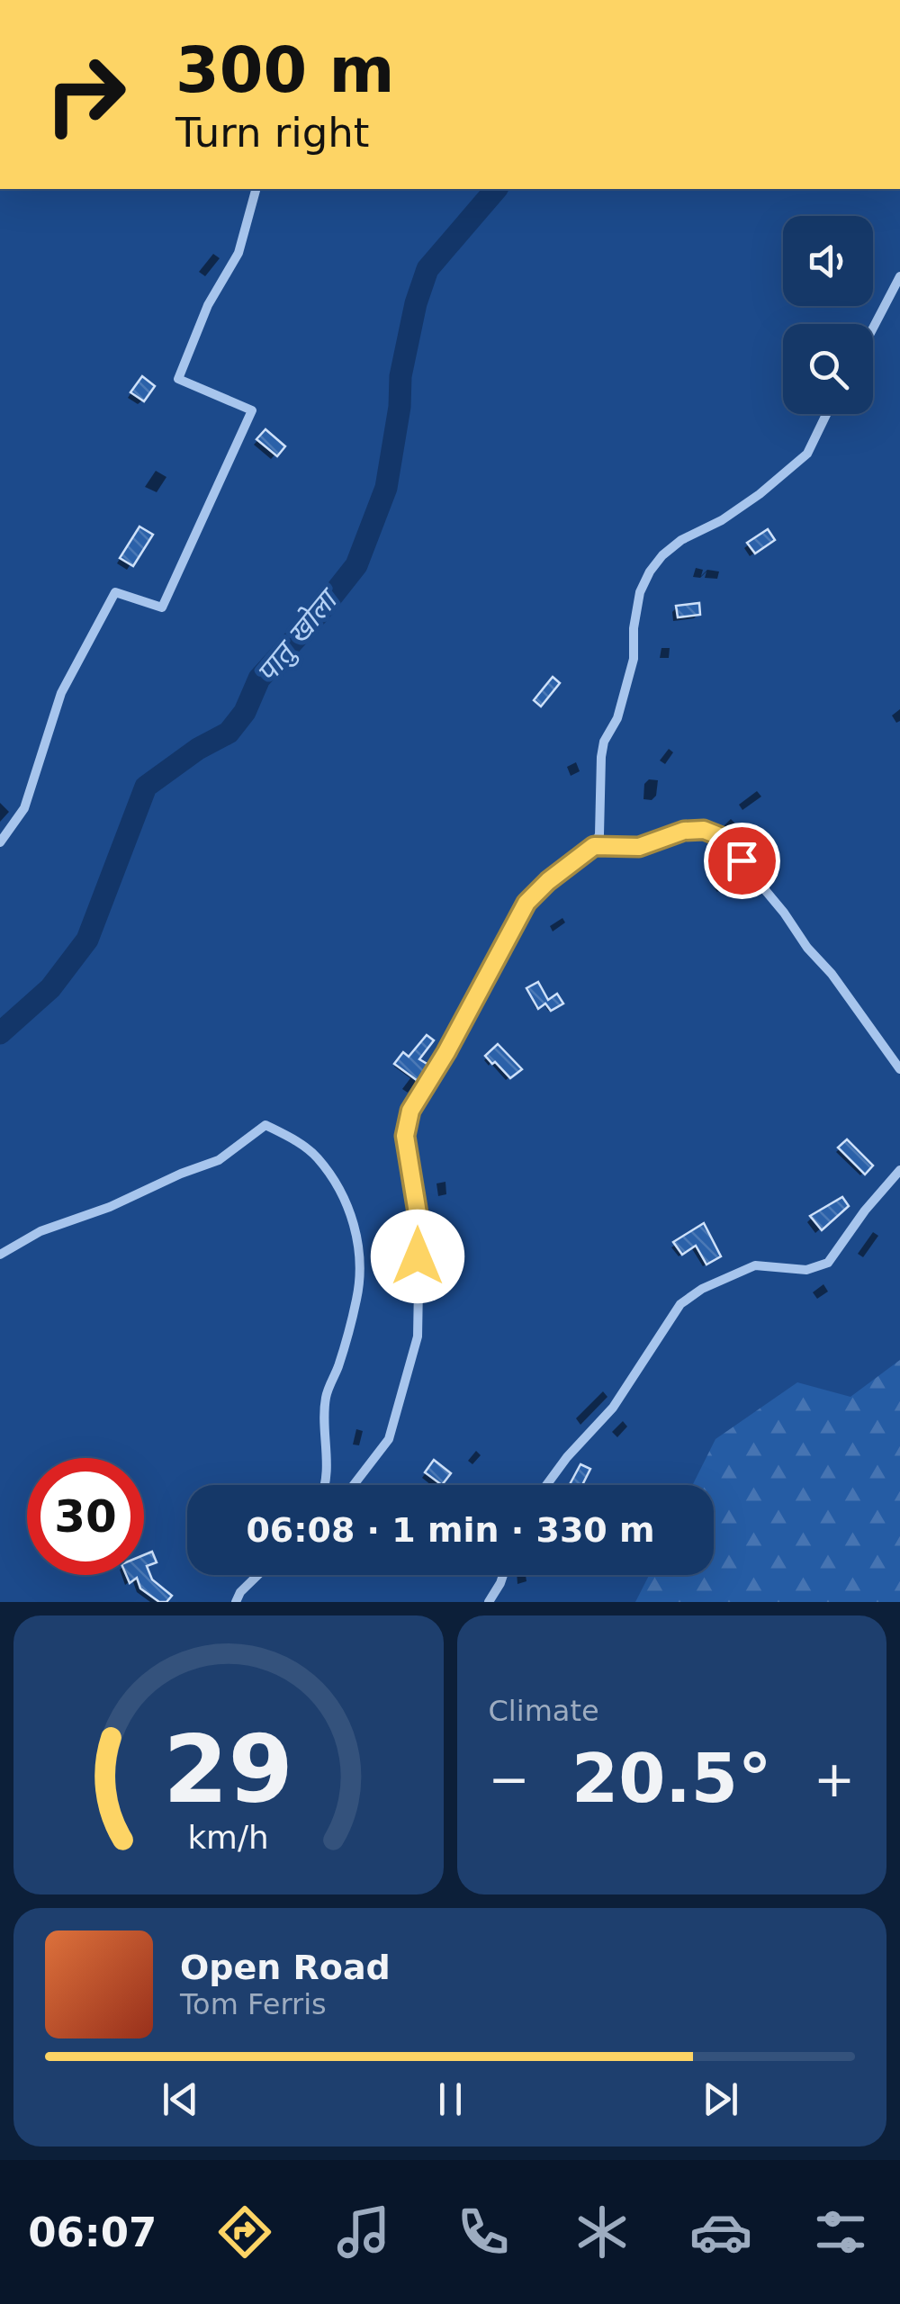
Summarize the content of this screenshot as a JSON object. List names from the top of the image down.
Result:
{
  "water": ["पातु खोला"],
  "page": {
    "turn": ["300 m", "Turn right"],
    "limit": "30",
    "trip": "06:08 · 1 min · 330 m",
    "tile": "Climate",
    "heat": ["−", "20.5°", "+"],
    "song": ["Open Road", "Tom Ferris"],
    "tabs": "06:07",
    "gauge": ["29", "km/h"]
  }
}
